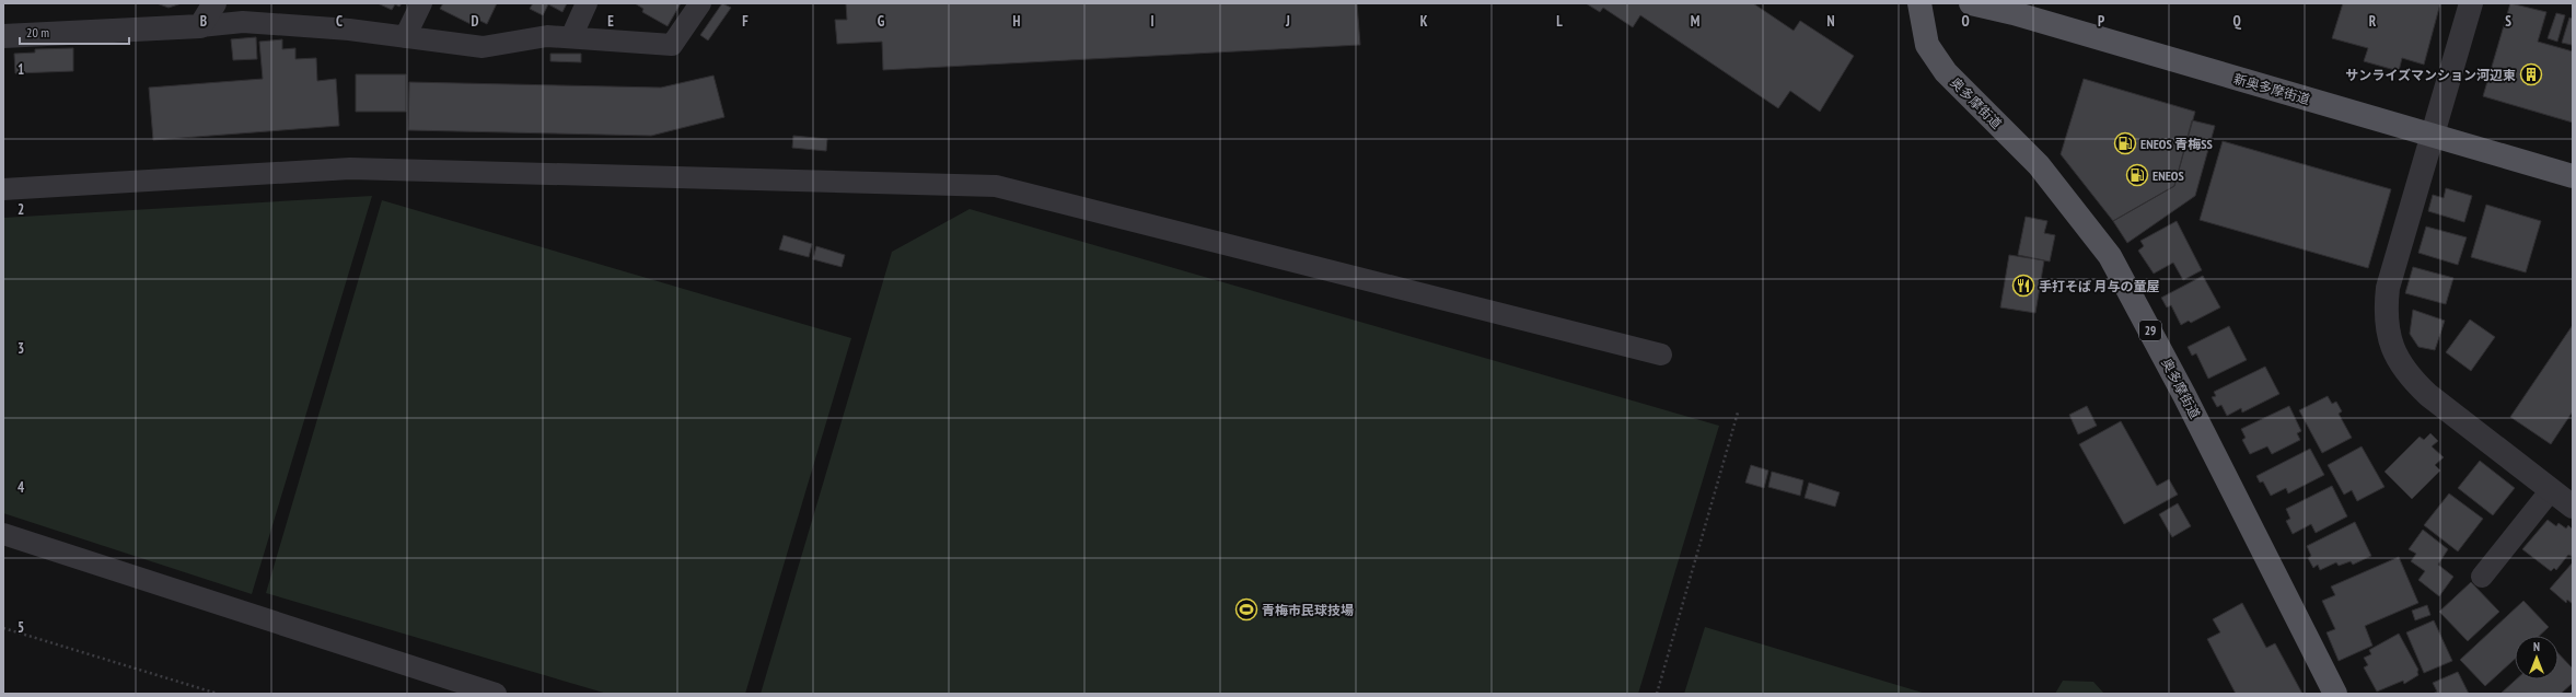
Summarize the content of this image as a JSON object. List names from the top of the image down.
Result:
{
  "streets": {
    "main road": ["新奥多摩街道", "奥多摩街道", "29"]
  },
  "places": {
    "building": ["サンライズマンション河辺東"],
    "fuel station": ["ENEOS 青梅SS", "ENEOS"],
    "restaurant": ["手打そば 月与の童屋"],
    "sports": ["青梅市民球技場"]
  },
  "scale_bar": "20 m",
  "north": "top",
  "grid": {
    "columns": [
      "B",
      "C",
      "D",
      "E",
      "F",
      "G",
      "H",
      "I",
      "J",
      "K",
      "L",
      "M",
      "N",
      "O",
      "P",
      "Q",
      "R",
      "S"
    ],
    "rows": [
      "1",
      "2",
      "3",
      "4",
      "5"
    ]
  }
}
